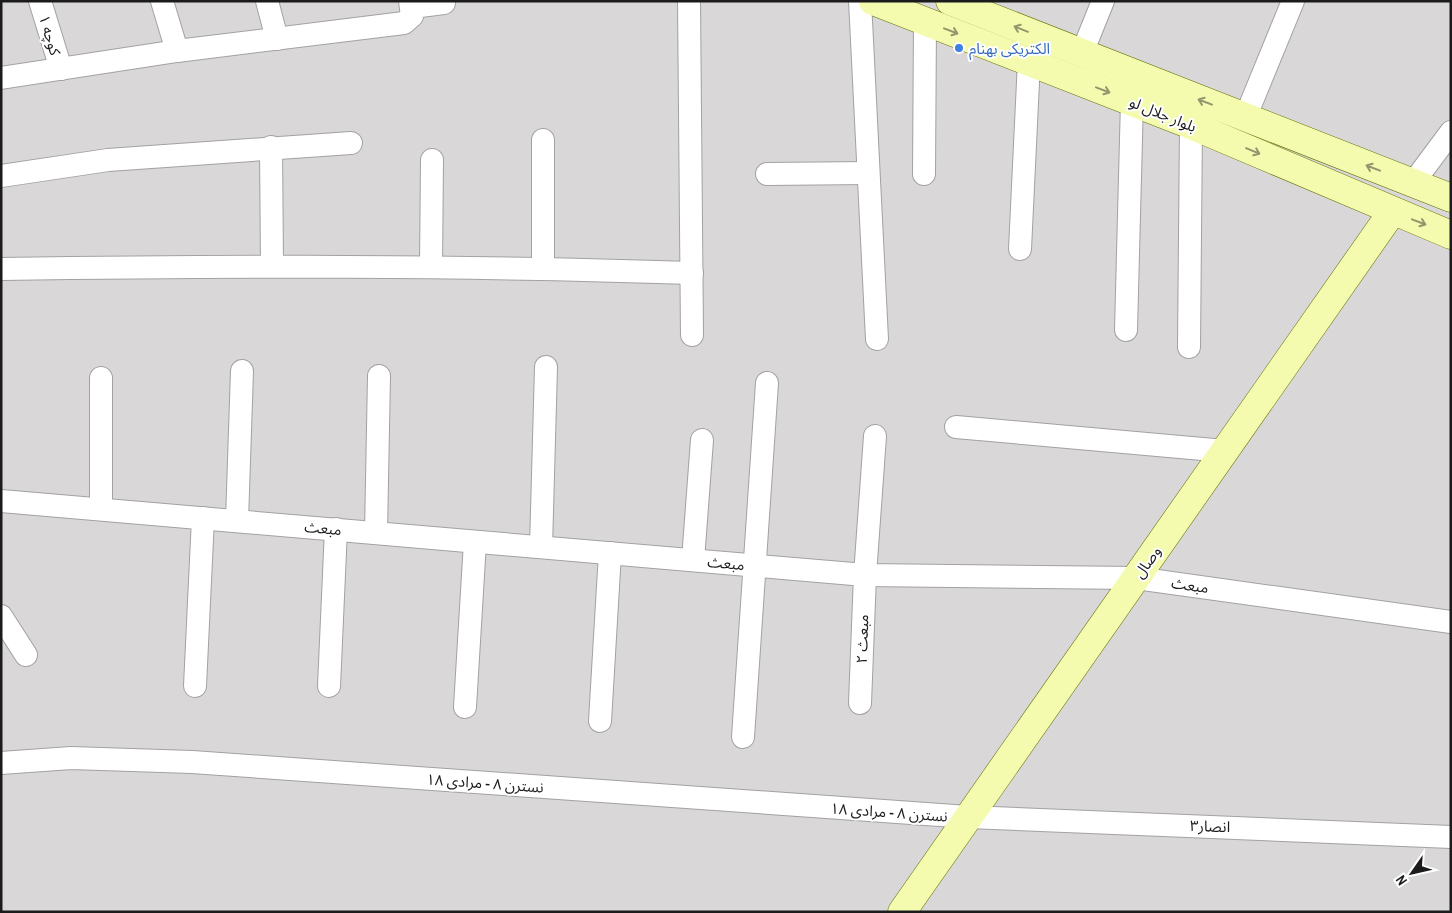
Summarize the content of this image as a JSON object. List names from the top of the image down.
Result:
{
  "streets": {
    "main road": ["بلوار جلال لو", "وصال"],
    "street": [
      "کوچه ۱",
      "مبعث",
      "مبعث ۲",
      "نسترن ۸ - مرادی ۱۸",
      "انصار۳"
    ]
  },
  "crossings": [
    ["بلوار جلال لو", "وصال"],
    ["مبعث", "وصال"],
    ["مبعث", "مبعث ۲"],
    ["وصال", "نسترن ۸ - مرادی ۱۸"],
    ["وصال", "انصار۳"],
    ["نسترن ۸ - مرادی ۱۸", "انصار۳"]
  ],
  "places": ["الکتریکی بهنام"],
  "north": "bottom left"
}
